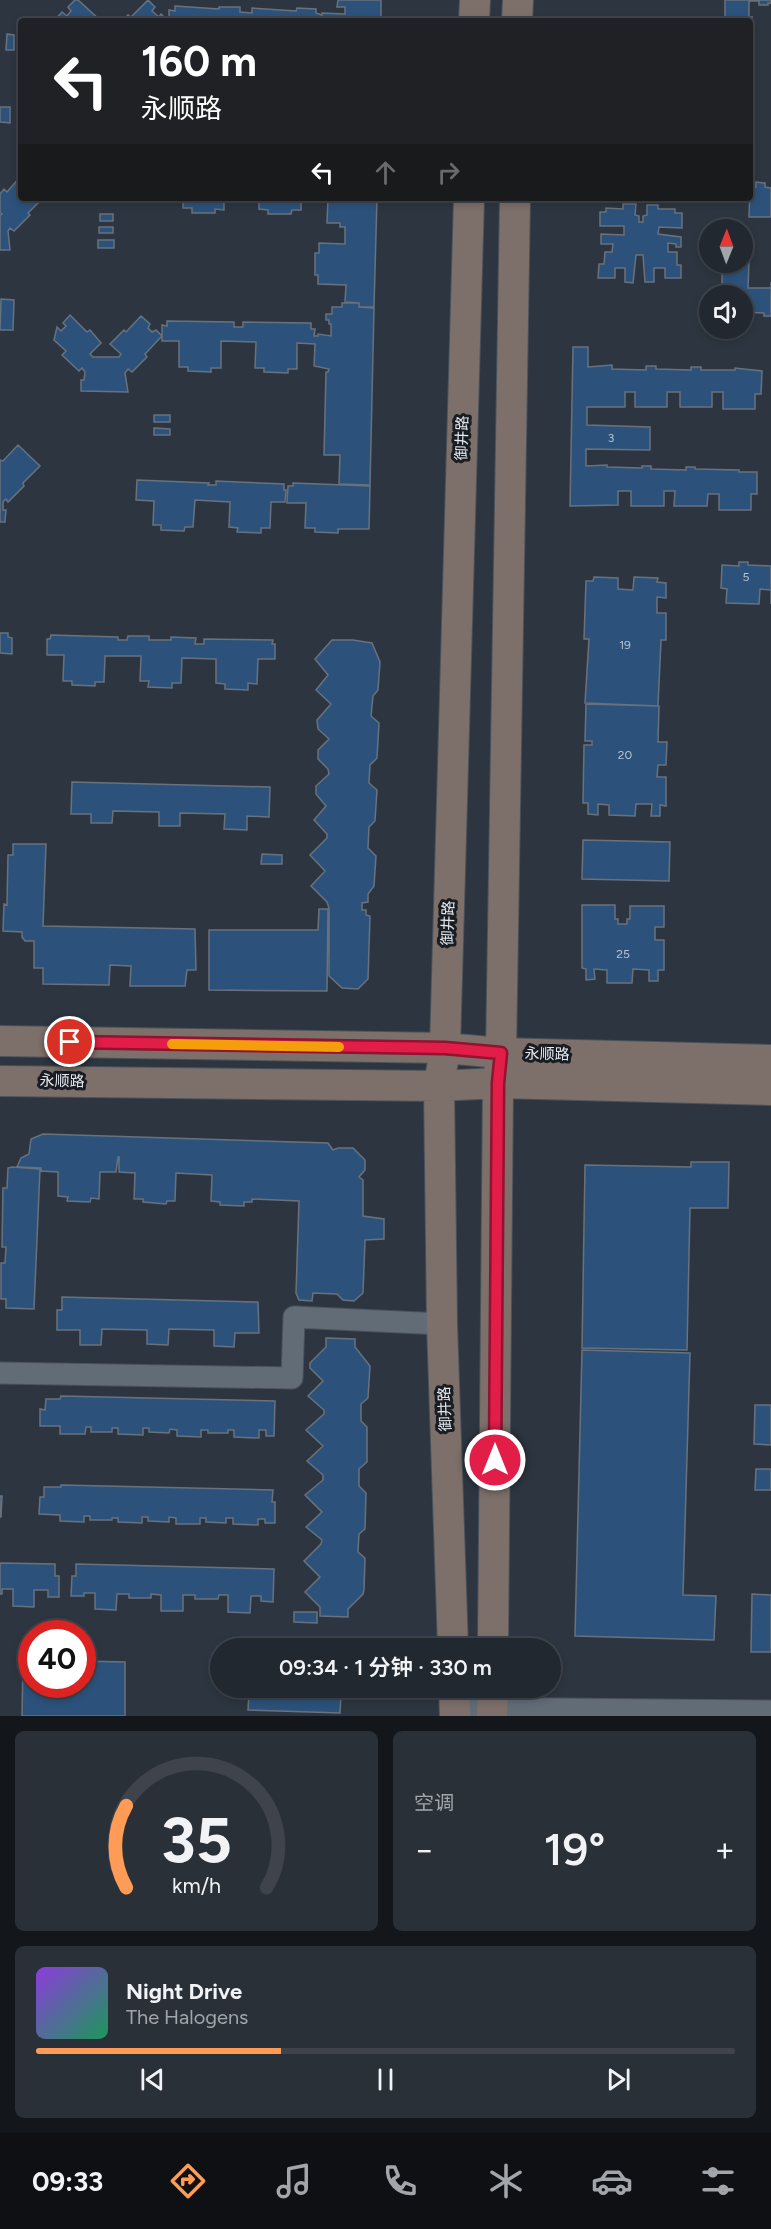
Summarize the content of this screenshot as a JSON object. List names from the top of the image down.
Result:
{
  "streets": {
    "street": ["御井路", "永顺路"]
  },
  "crossings": [
    ["御井路", "永顺路"]
  ],
  "house_numbers": [
    "3",
    "5",
    "19",
    "20",
    "25"
  ],
  "north": "top",
  "page": {
    "turn": ["160 m", "永顺路"],
    "limit": "40",
    "trip": "09:34 · 1 分钟 · 330 m",
    "tile": "空调",
    "heat": ["−", "19°", "+"],
    "song": ["Night Drive", "The Halogens"],
    "tabs": "09:33",
    "gauge": ["35", "km/h"]
  }
}
